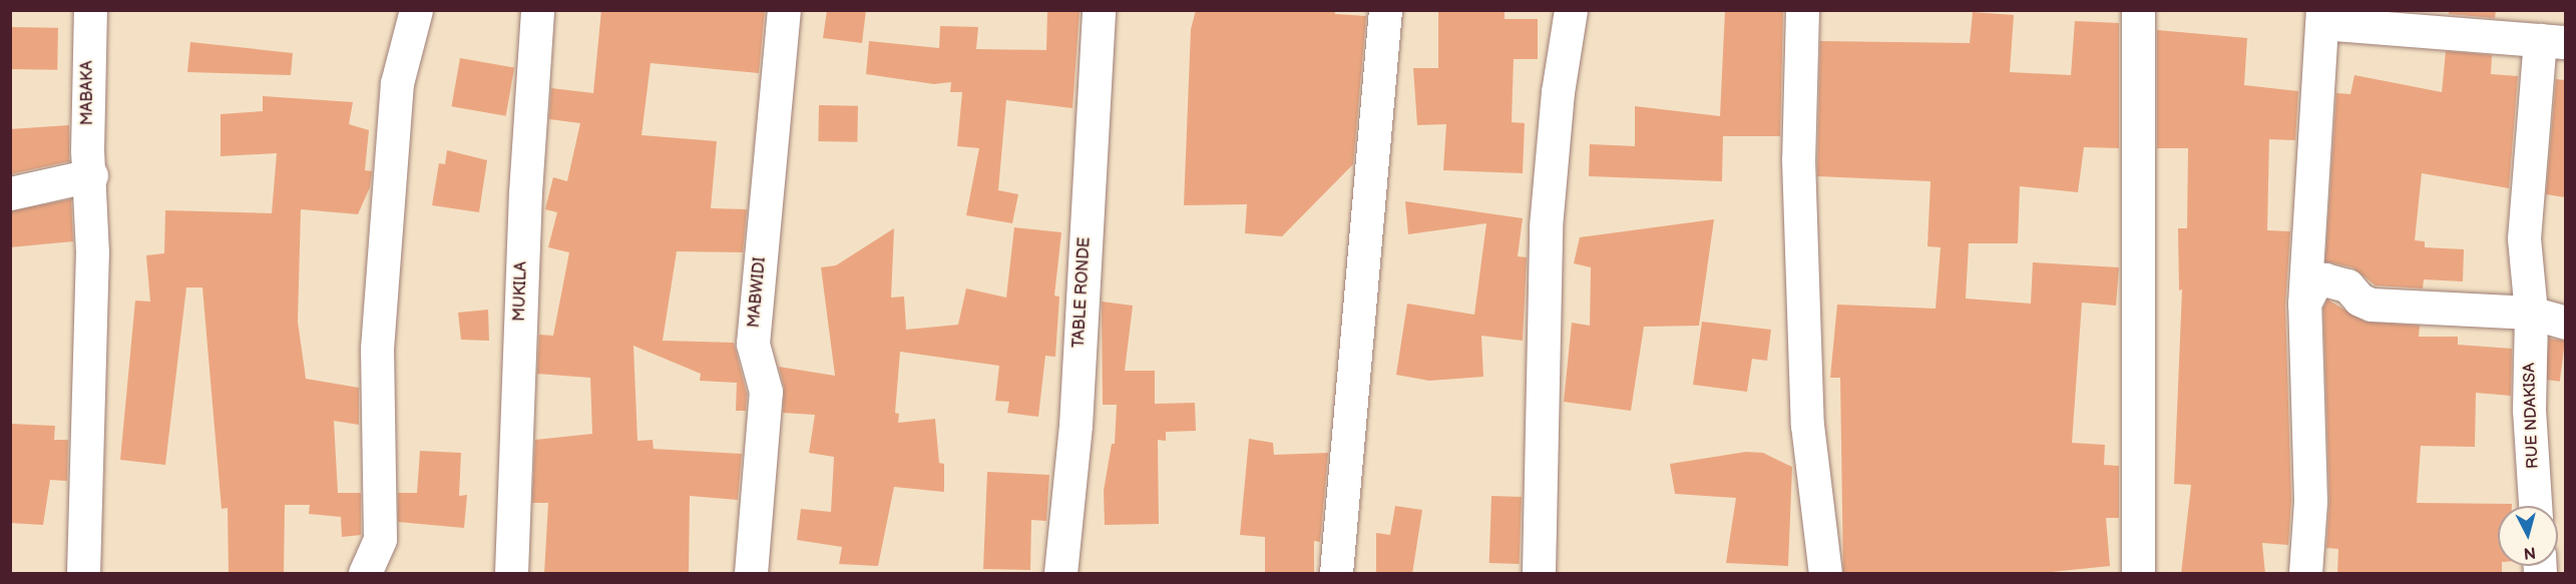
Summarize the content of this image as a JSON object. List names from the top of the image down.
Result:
{
  "streets": {
    "street": [
      "MABAKA",
      "MUKILA",
      "MABWIDI",
      "TABLE RONDE",
      "RUE NDAKISA"
    ]
  },
  "north": "bottom"
}
